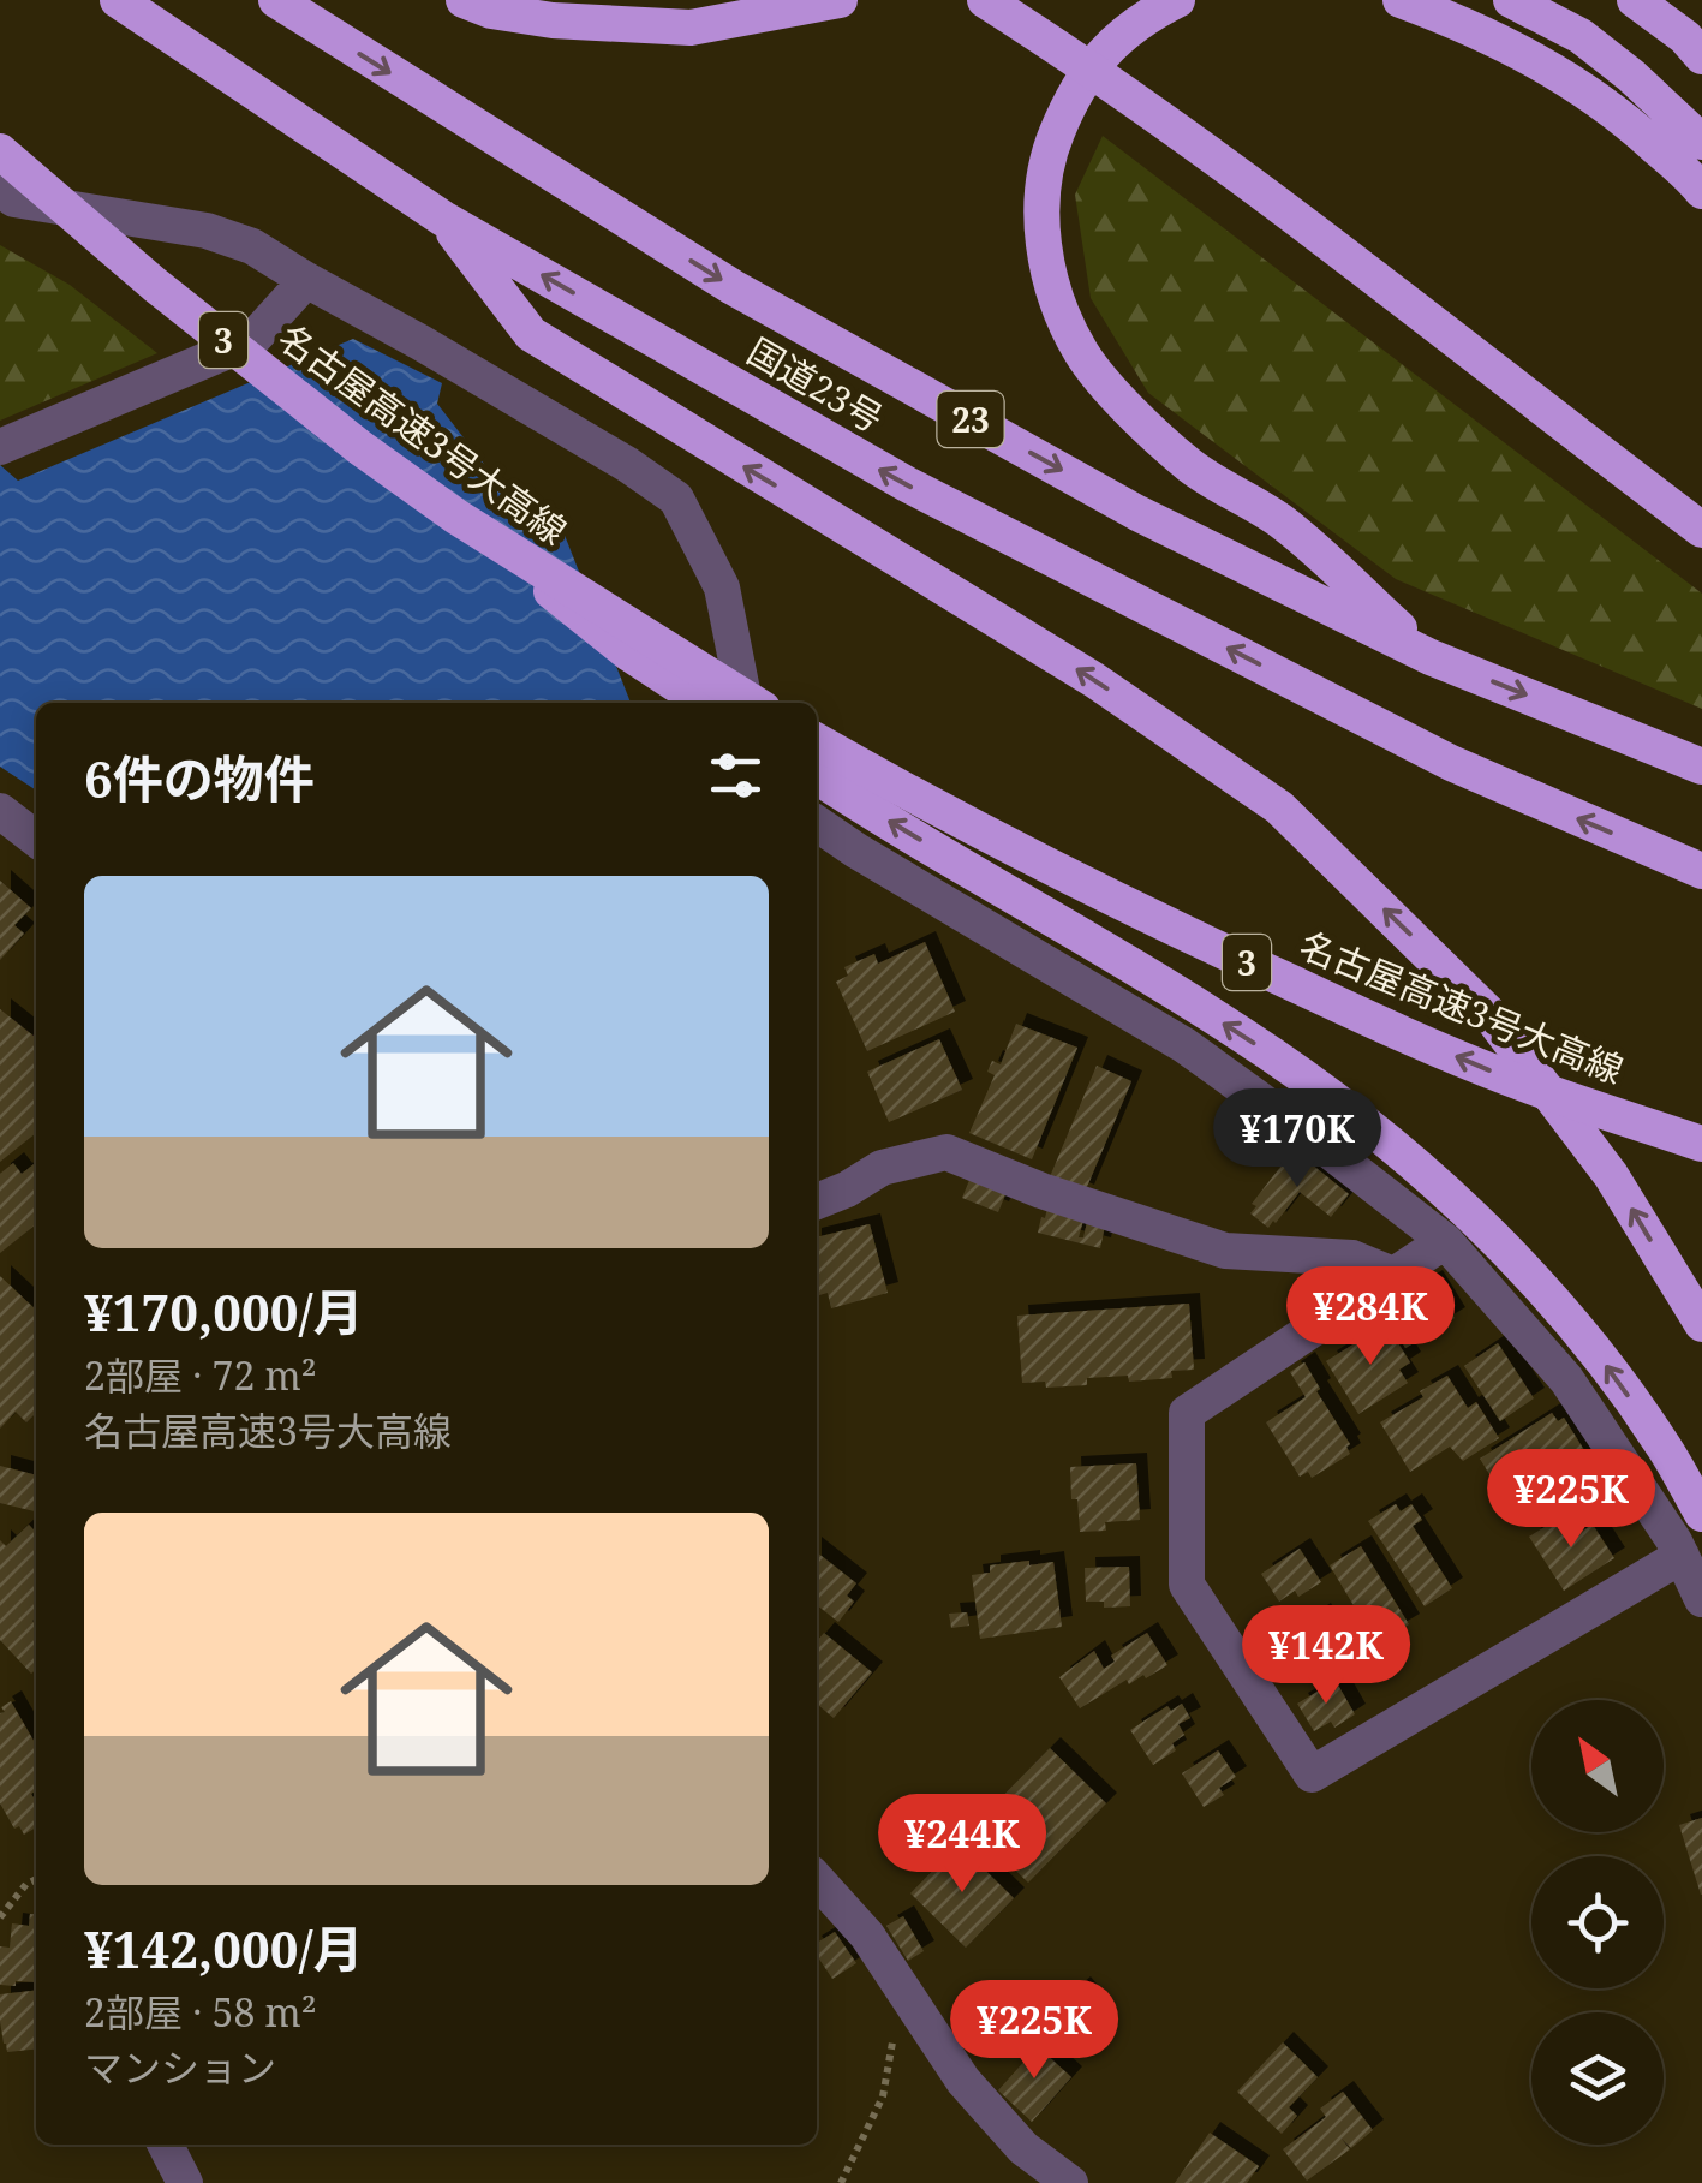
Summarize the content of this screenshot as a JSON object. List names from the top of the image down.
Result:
{
  "streets": {
    "highway": [
      "3",
      "国道23号",
      "23",
      "名古屋高速3号大高線"
    ]
  },
  "north": "top left",
  "page": {
    "heading": "6件の物件",
    "list": [
      {
        "name": "¥170,000/月",
        "note": "2部屋 · 72 m² · 名古屋高速3号大高線"
      },
      {
        "name": "¥142,000/月",
        "note": "2部屋 · 58 m² · マンション"
      }
    ],
    "price": [
      "¥170K",
      "¥284K",
      "¥225K",
      "¥142K",
      "¥244K",
      "¥225K"
    ]
  }
}
